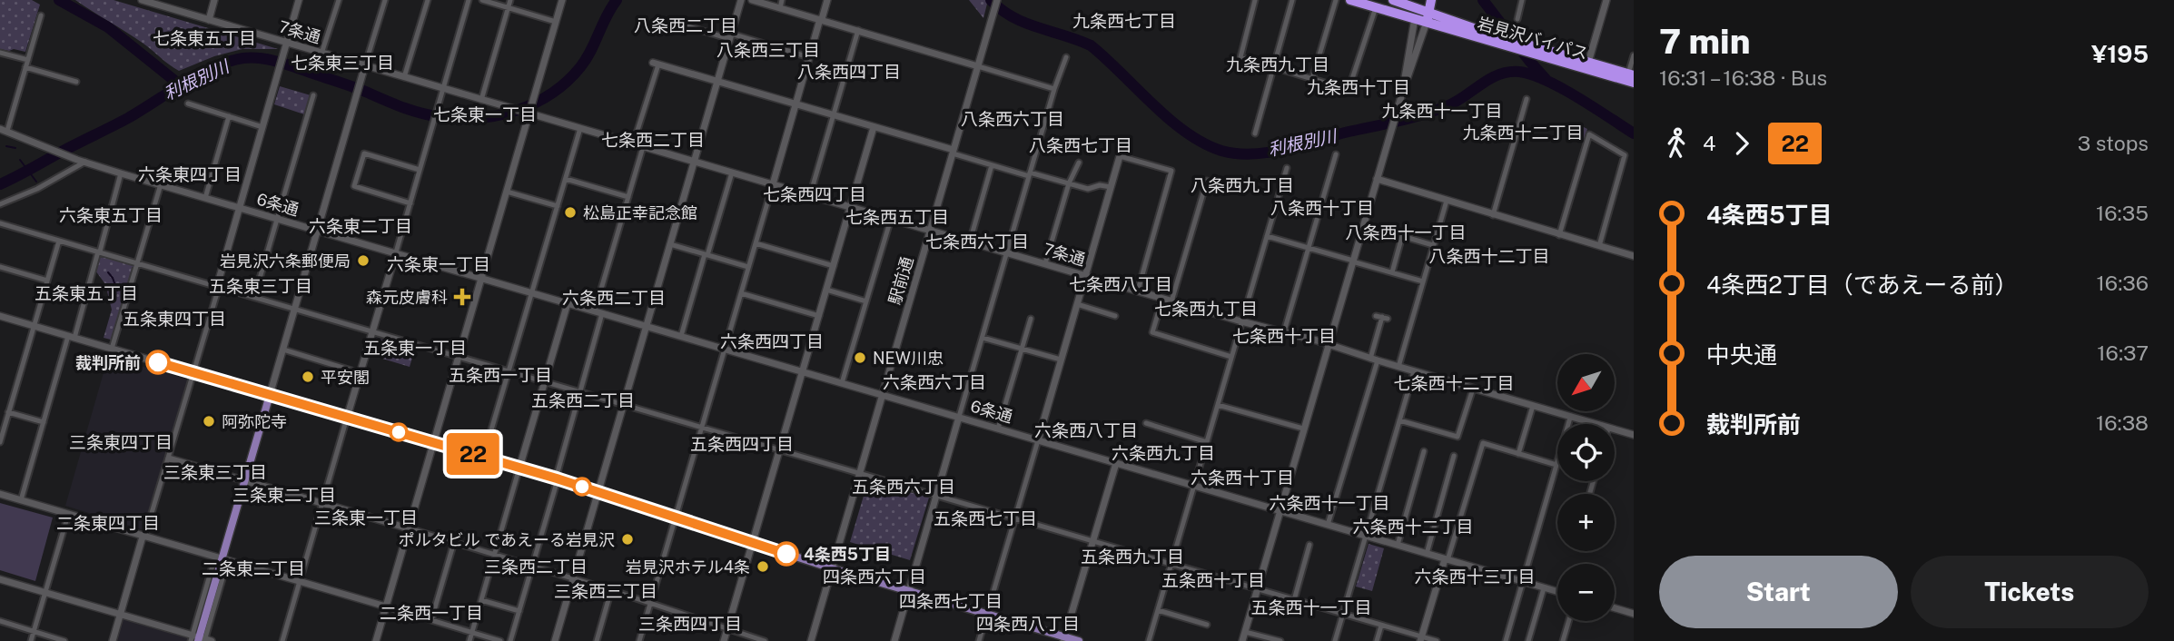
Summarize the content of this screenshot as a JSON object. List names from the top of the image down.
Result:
{
  "streets": {
    "highway": ["岩見沢バイパス"],
    "street": ["7条通", "6条通", "駅前通"]
  },
  "crossings": [
    ["7条通", "駅前通"],
    ["6条通", "駅前通"]
  ],
  "districts": [
    "九条西七丁目",
    "八条西二丁目",
    "七条東五丁目",
    "八条西三丁目",
    "七条東三丁目",
    "九条西九丁目",
    "八条西四丁目",
    "九条西十丁目",
    "九条西十一丁目",
    "七条東一丁目",
    "八条西六丁目",
    "九条西十二丁目",
    "七条西二丁目",
    "八条西七丁目",
    "六条東四丁目",
    "八条西九丁目",
    "七条西四丁目",
    "八条西十丁目",
    "六条東五丁目",
    "七条西五丁目",
    "六条東二丁目",
    "八条西十一丁目",
    "七条西六丁目",
    "八条西十二丁目",
    "六条東一丁目",
    "七条西八丁目",
    "五条東三丁目",
    "五条東五丁目",
    "六条西二丁目",
    "七条西九丁目",
    "五条東四丁目",
    "七条西十丁目",
    "六条西四丁目",
    "五条東一丁目",
    "五条西一丁目",
    "六条西六丁目",
    "七条西十二丁目",
    "五条西二丁目",
    "六条西八丁目",
    "三条東四丁目",
    "五条西四丁目",
    "六条西九丁目",
    "三条東三丁目",
    "六条西十丁目",
    "五条西六丁目",
    "三条東二丁目",
    "六条西十一丁目",
    "三条東一丁目",
    "五条西七丁目",
    "二条東四丁目",
    "六条西十二丁目",
    "五条西九丁目",
    "三条西二丁目",
    "二条東二丁目",
    "四条西六丁目",
    "六条西十三丁目",
    "五条西十丁目",
    "三条西三丁目",
    "四条西七丁目",
    "五条西十一丁目",
    "二条西一丁目",
    "三条西四丁目",
    "四条西八丁目"
  ],
  "water": ["利根別川"],
  "places": {
    "other": [
      "松島正幸記念館",
      "岩見沢六条郵便局",
      "NEW川忠",
      "裁判所前",
      "平安閣",
      "阿弥陀寺",
      "ポルタビル であえーる岩見沢",
      "4条西5丁目",
      "岩見沢ホテル4条"
    ],
    "health": ["森元皮膚科"]
  },
  "lines": ["bus line 22"],
  "north": "bottom left",
  "page": {
    "on_map": "22",
    "heading": ["7 min", "16:31 – 16:38 · Bus", "¥195"],
    "legs": ["4", "22", "3 stops"],
    "list": [
      {
        "name": "4条西5丁目",
        "value": "16:35"
      },
      {
        "name": "4条西2丁目（であえーる前）",
        "value": "16:36"
      },
      {
        "name": "中央通",
        "value": "16:37"
      },
      {
        "name": "裁判所前",
        "value": "16:38"
      }
    ],
    "map_buttons": ["+", "−"],
    "buttons": ["Start", "Tickets"]
  }
}
